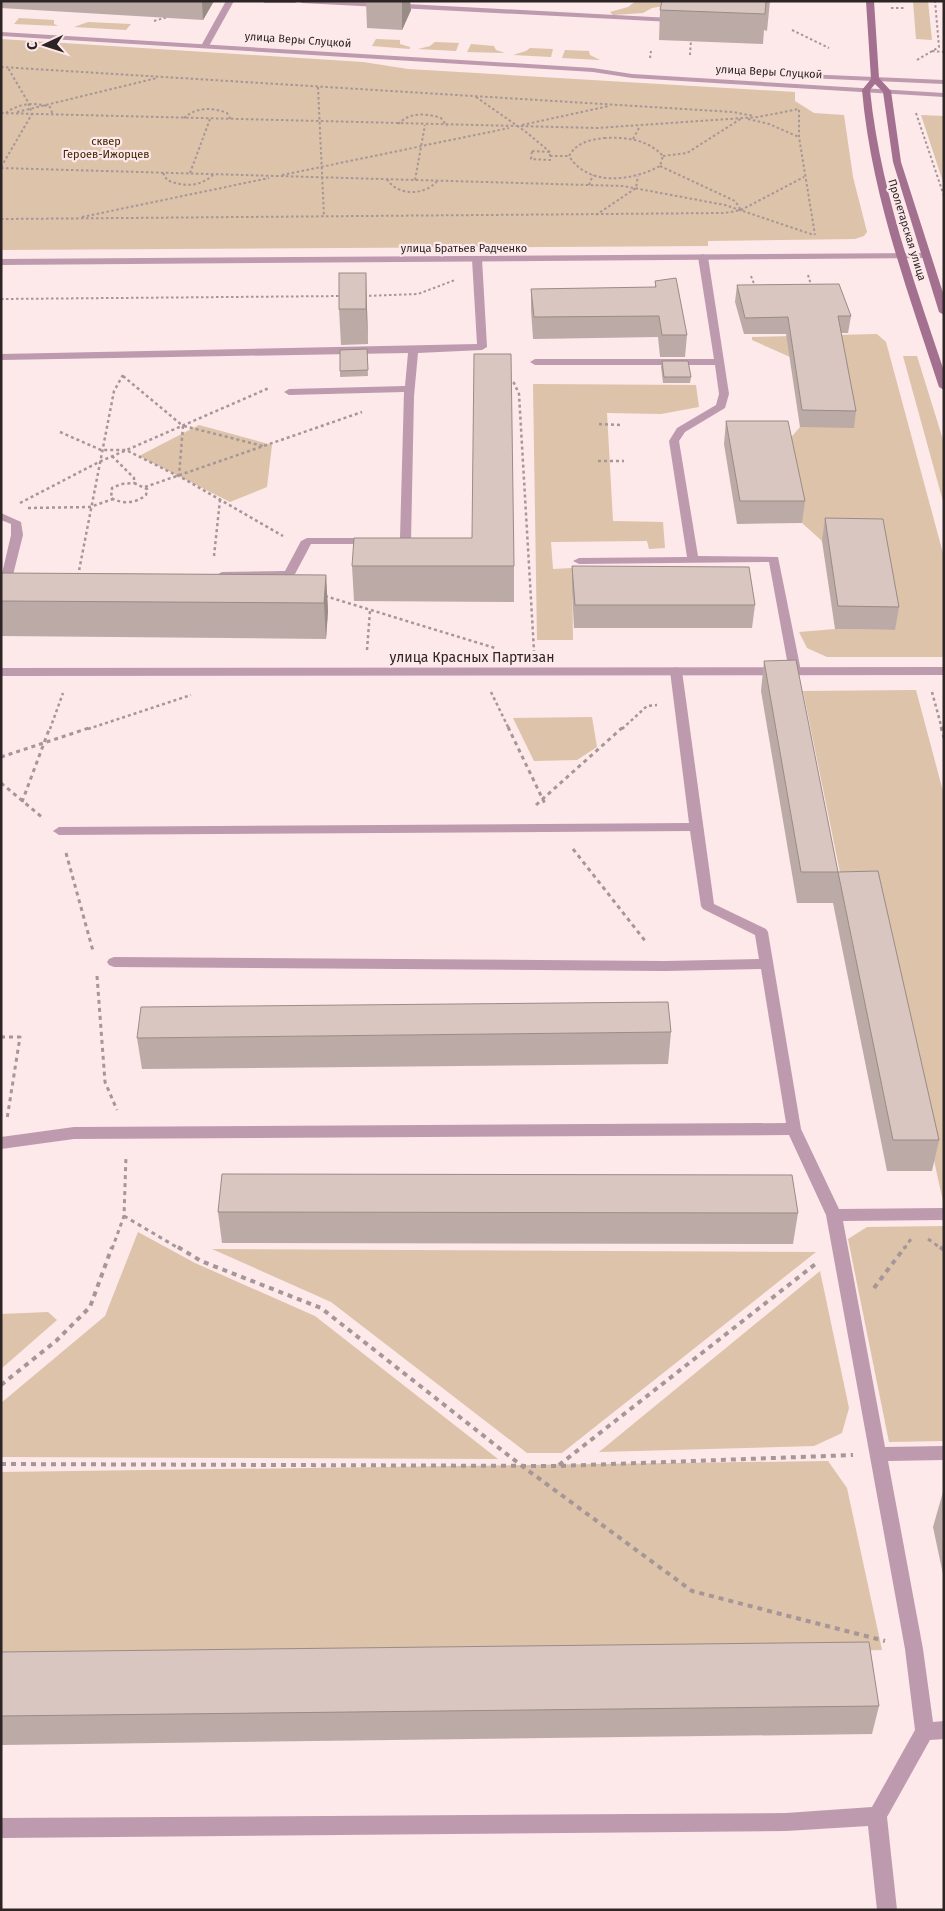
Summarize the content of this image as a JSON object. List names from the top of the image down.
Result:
{
  "streets": {
    "main road": ["Пролетарская улица"],
    "street": ["улица Веры Слуцкой", "улица Братьев Радченко", "улица Красных Партизан"]
  },
  "crossings": [
    ["улица Веры Слуцкой", "Пролетарская улица"],
    ["Пролетарская улица", "улица Братьев Радченко"]
  ],
  "parks": ["сквер Героев-Ижорцев"],
  "north": "left"
}
